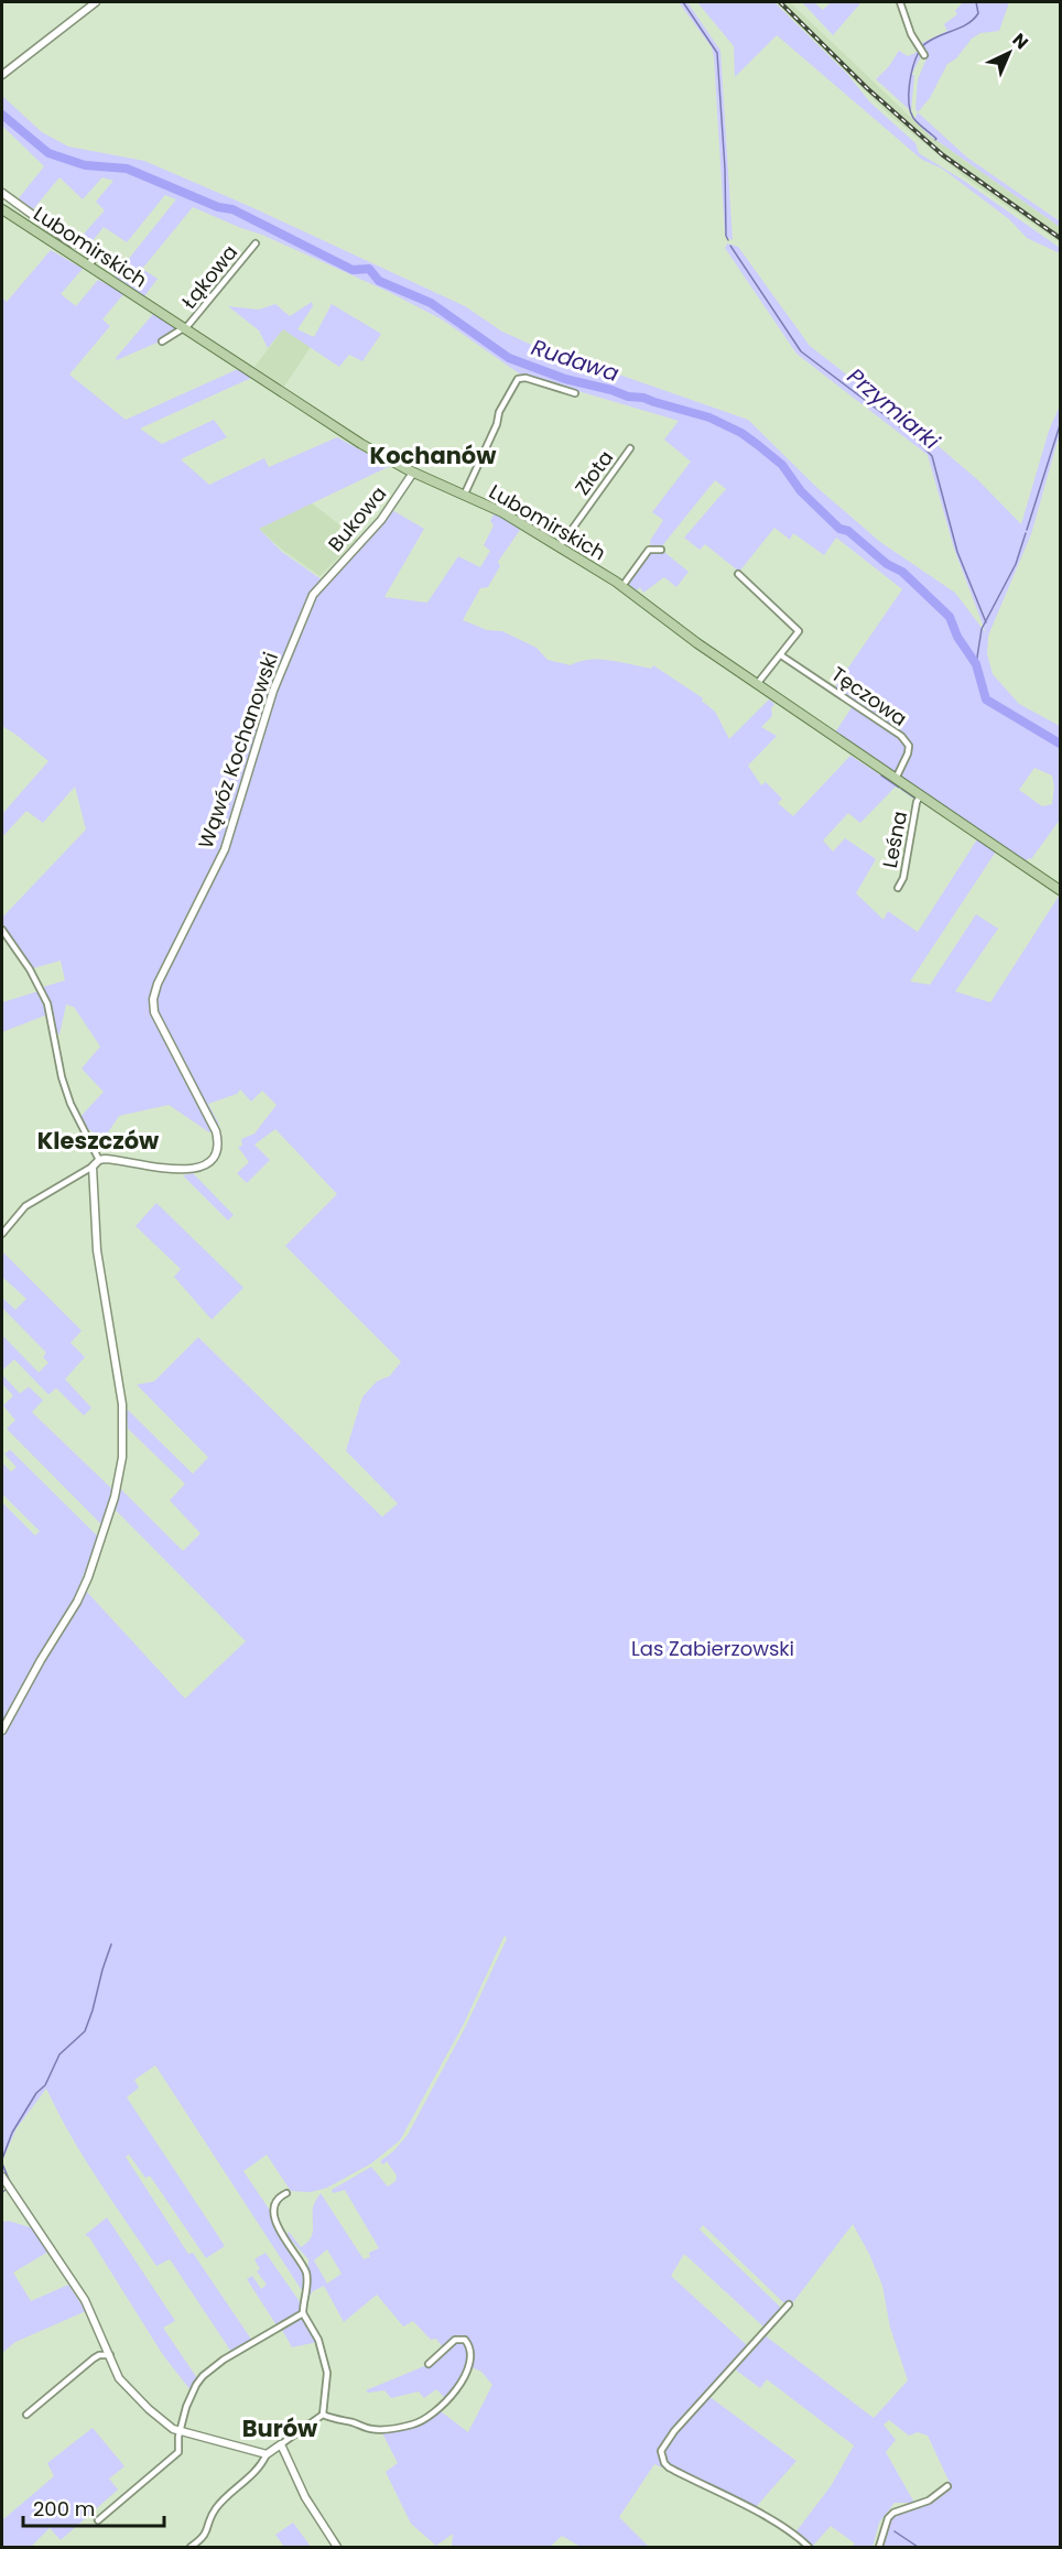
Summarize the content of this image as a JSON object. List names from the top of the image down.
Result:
{
  "streets": {
    "main road": ["Lubomirskich"],
    "street": [
      "Łąkowa",
      "Złota",
      "Bukowa",
      "Tęczowa",
      "Wąwóz Kochanowski",
      "Leśna"
    ]
  },
  "crossings": [
    ["Lubomirskich", "Łąkowa"],
    ["Lubomirskich", "Złota"],
    ["Lubomirskich", "Bukowa"],
    ["Lubomirskich", "Tęczowa"],
    ["Lubomirskich", "Leśna"],
    ["Bukowa", "Wąwóz Kochanowski"]
  ],
  "districts": ["Kochanów", "Kleszczów", "Burów"],
  "water": ["Rudawa", "Przymiarki"],
  "parks": ["Las Zabierzowski"],
  "scale_bar": "200 m",
  "north": "top right"
}
